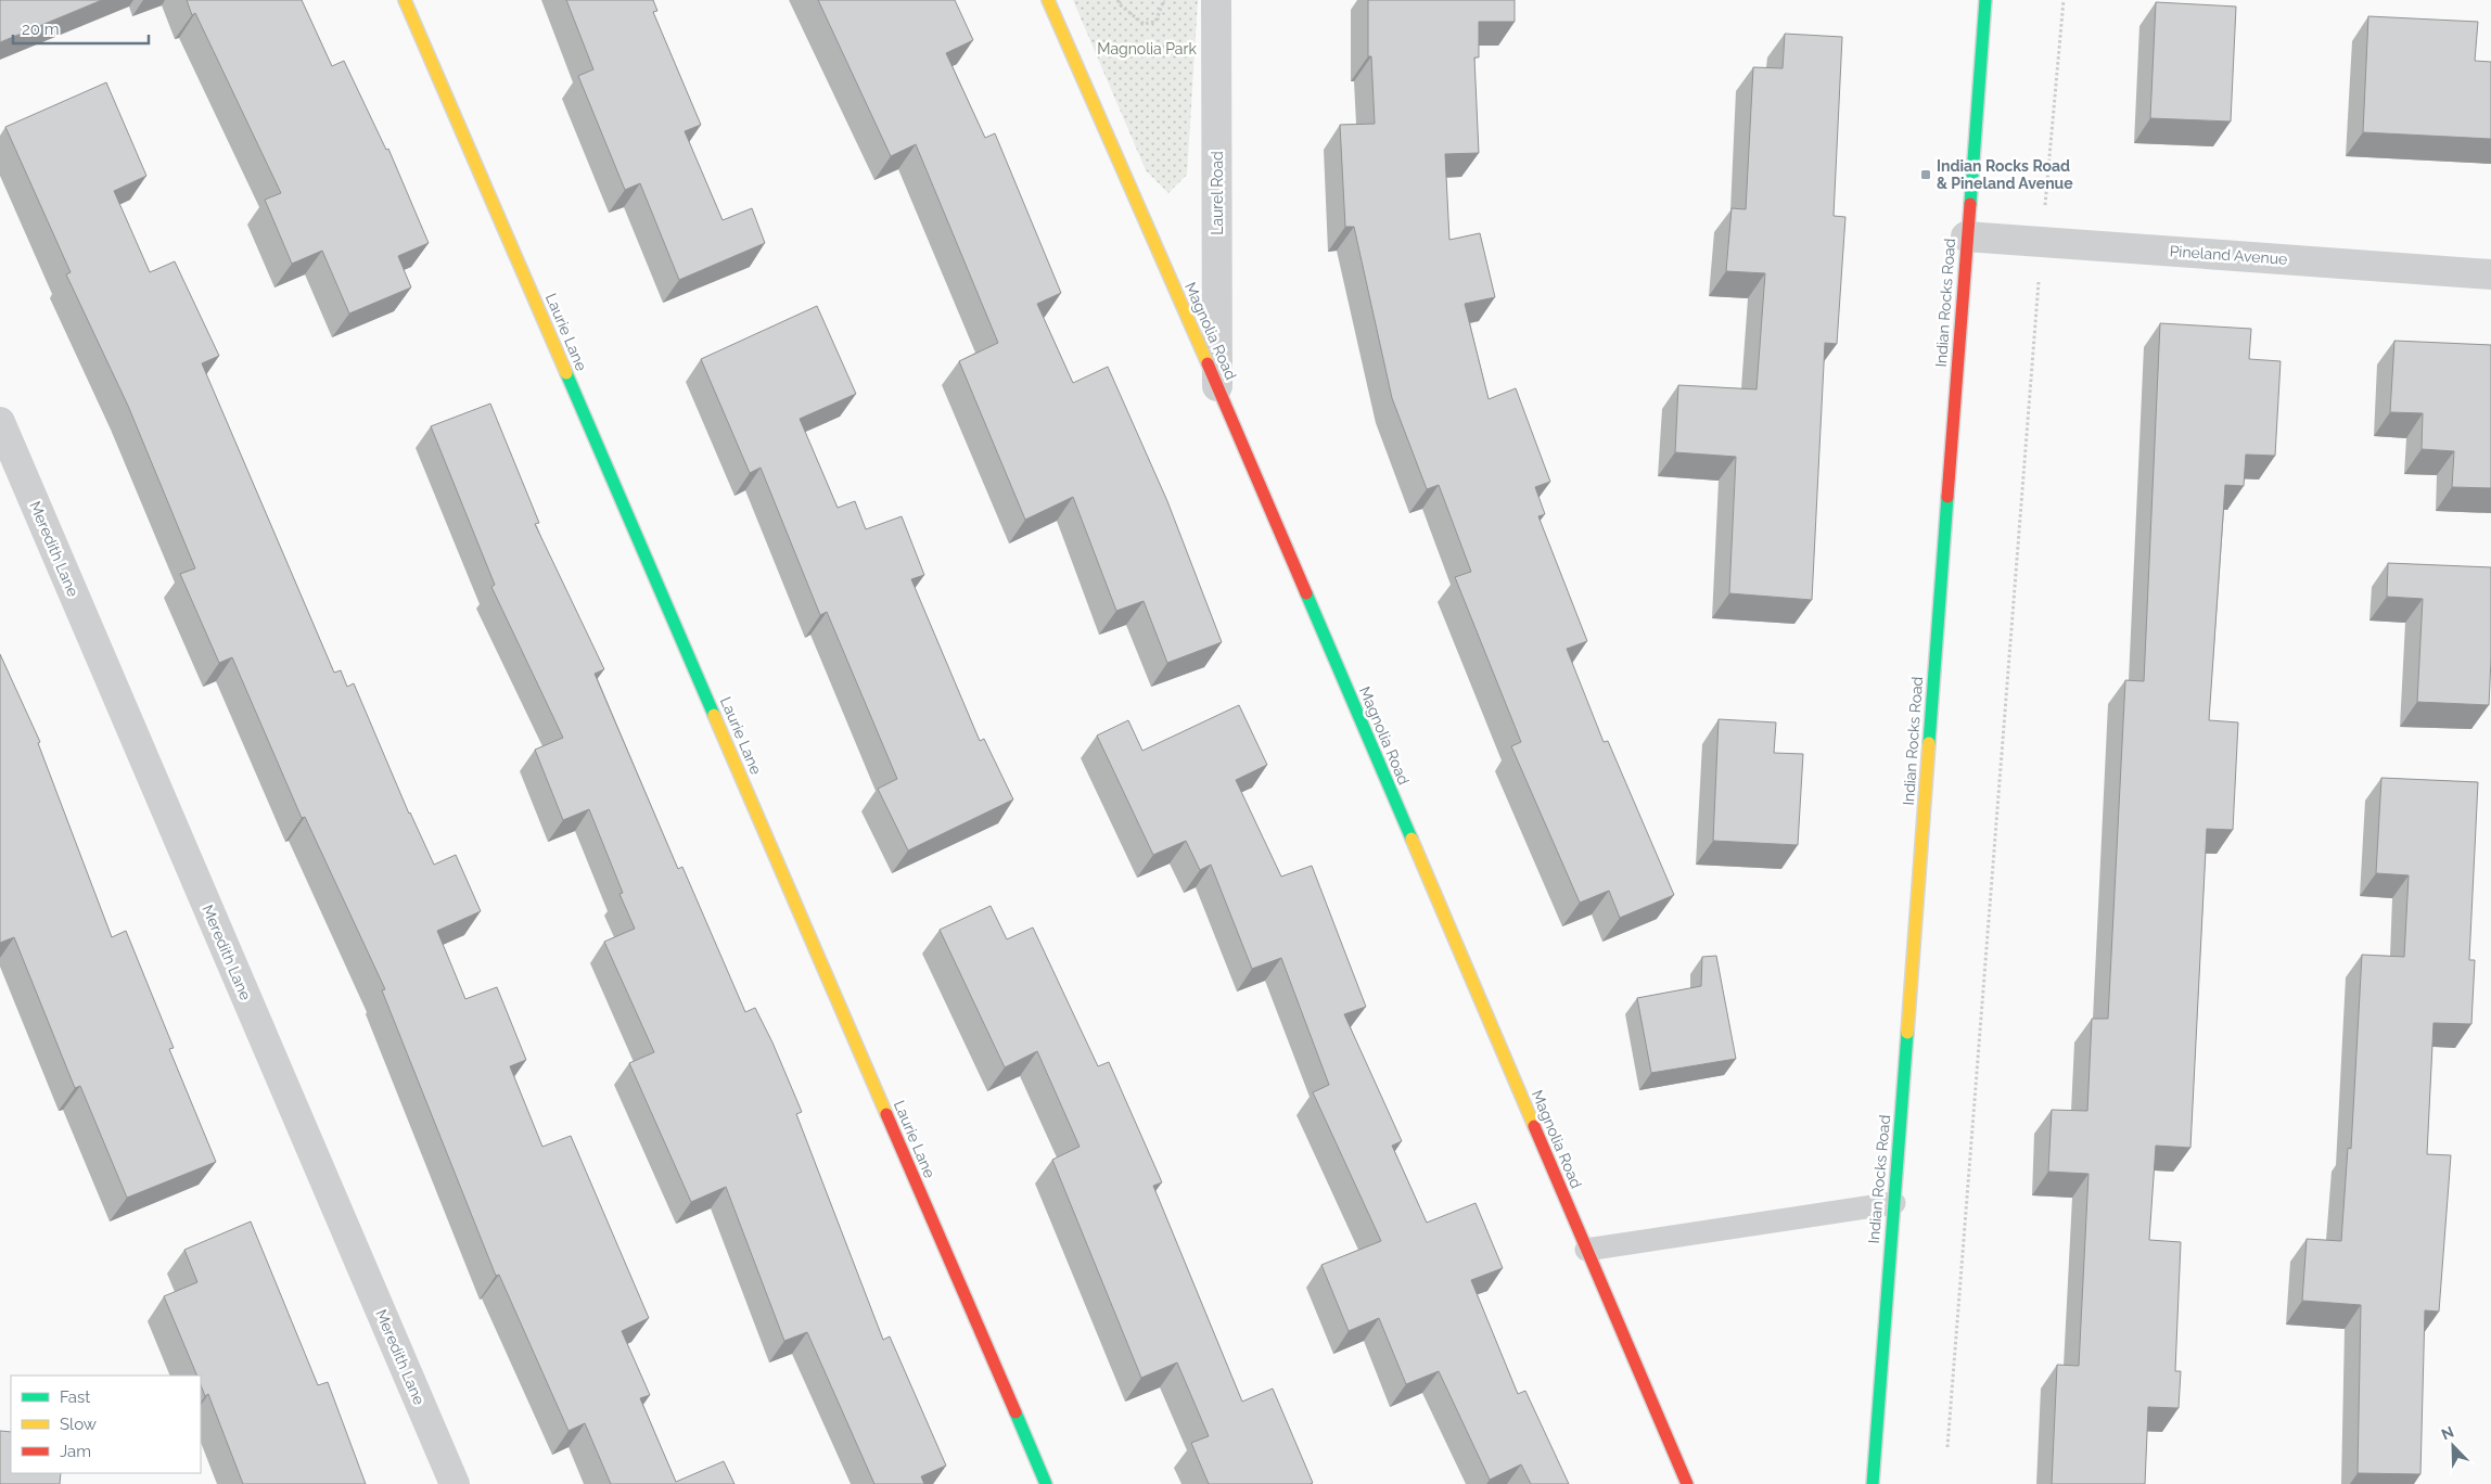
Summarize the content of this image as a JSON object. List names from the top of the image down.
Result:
{
  "streets": {
    "street": [
      "Laurel Road",
      "Pineland Avenue",
      "Indian Rocks Road",
      "Magnolia Road",
      "Laurie Lane",
      "Meredith Lane"
    ]
  },
  "crossings": [
    ["Laurel Road", "Magnolia Road"],
    ["Pineland Avenue", "Indian Rocks Road"]
  ],
  "parks": ["Magnolia Park"],
  "places": {
    "transit": ["Indian Rocks Road & Pineland Avenue"]
  },
  "legend": ["Fast", "Slow", "Jam"],
  "scale_bar": "20 m",
  "north": "top left"
}
